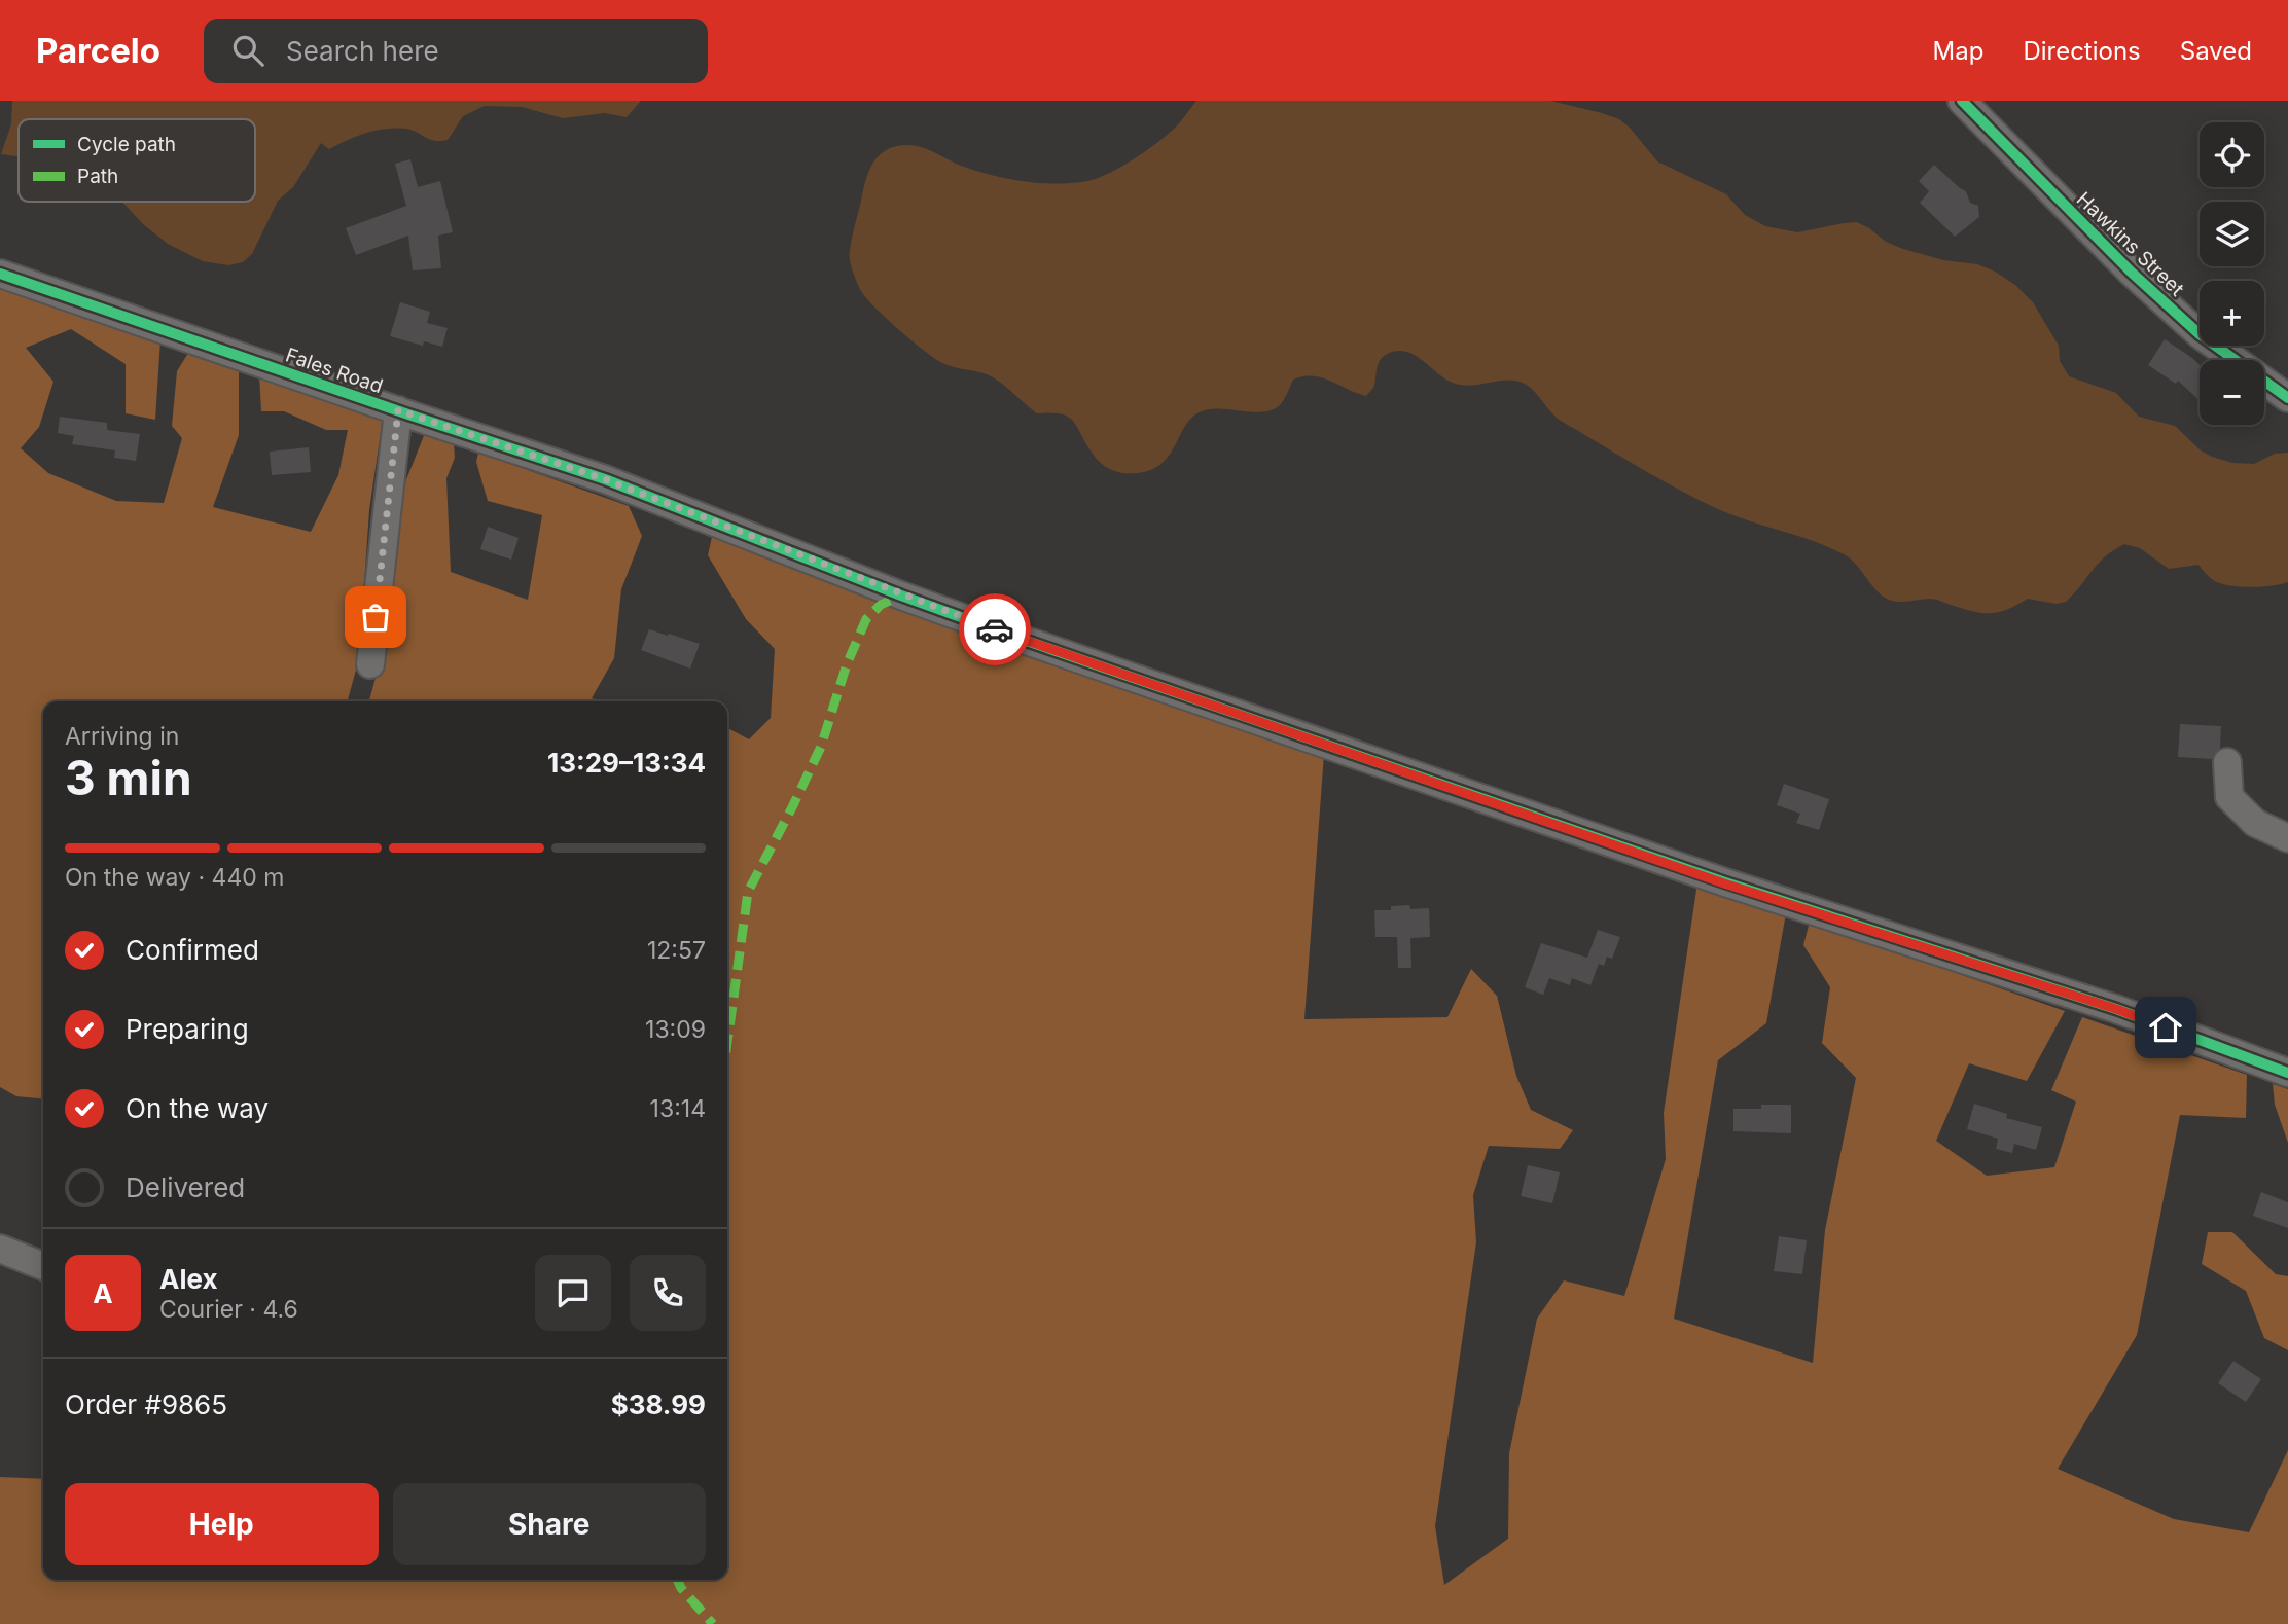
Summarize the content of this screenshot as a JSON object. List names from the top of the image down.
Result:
{
  "streets": {
    "street": ["Hawkins Street", "Fales Road"]
  },
  "legend": ["Cycle path", "Path"],
  "page": {
    "header": "Parcelo",
    "search": "Search here",
    "nav": ["Map", "Directions", "Saved"],
    "map_buttons": ["+", "−"],
    "heading": ["3 min", "Arriving in", "13:29–13:34"],
    "panel": [
      "Alex",
      "Courier · 4.6",
      "Order #9865",
      "$38.99"
    ],
    "bar": "On the way · 440 m",
    "list": [
      ["Confirmed", "12:57"],
      ["Preparing", "13:09"],
      ["On the way", "13:14"],
      "Delivered"
    ],
    "round": "A",
    "buttons": ["Help", "Share"]
  }
}
